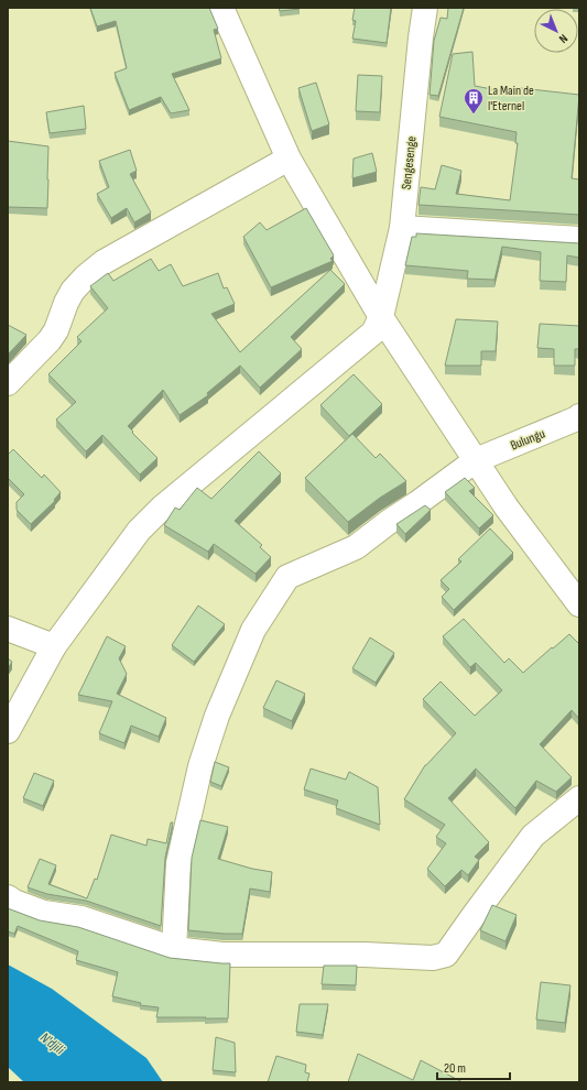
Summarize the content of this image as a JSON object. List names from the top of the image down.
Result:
{
  "streets": {
    "street": ["Sengesenge", "Bulungu"]
  },
  "water": ["N'djili"],
  "places": {
    "building": ["La Main de l'Eternel"]
  },
  "scale_bar": "20 m",
  "north": "bottom right"
}
